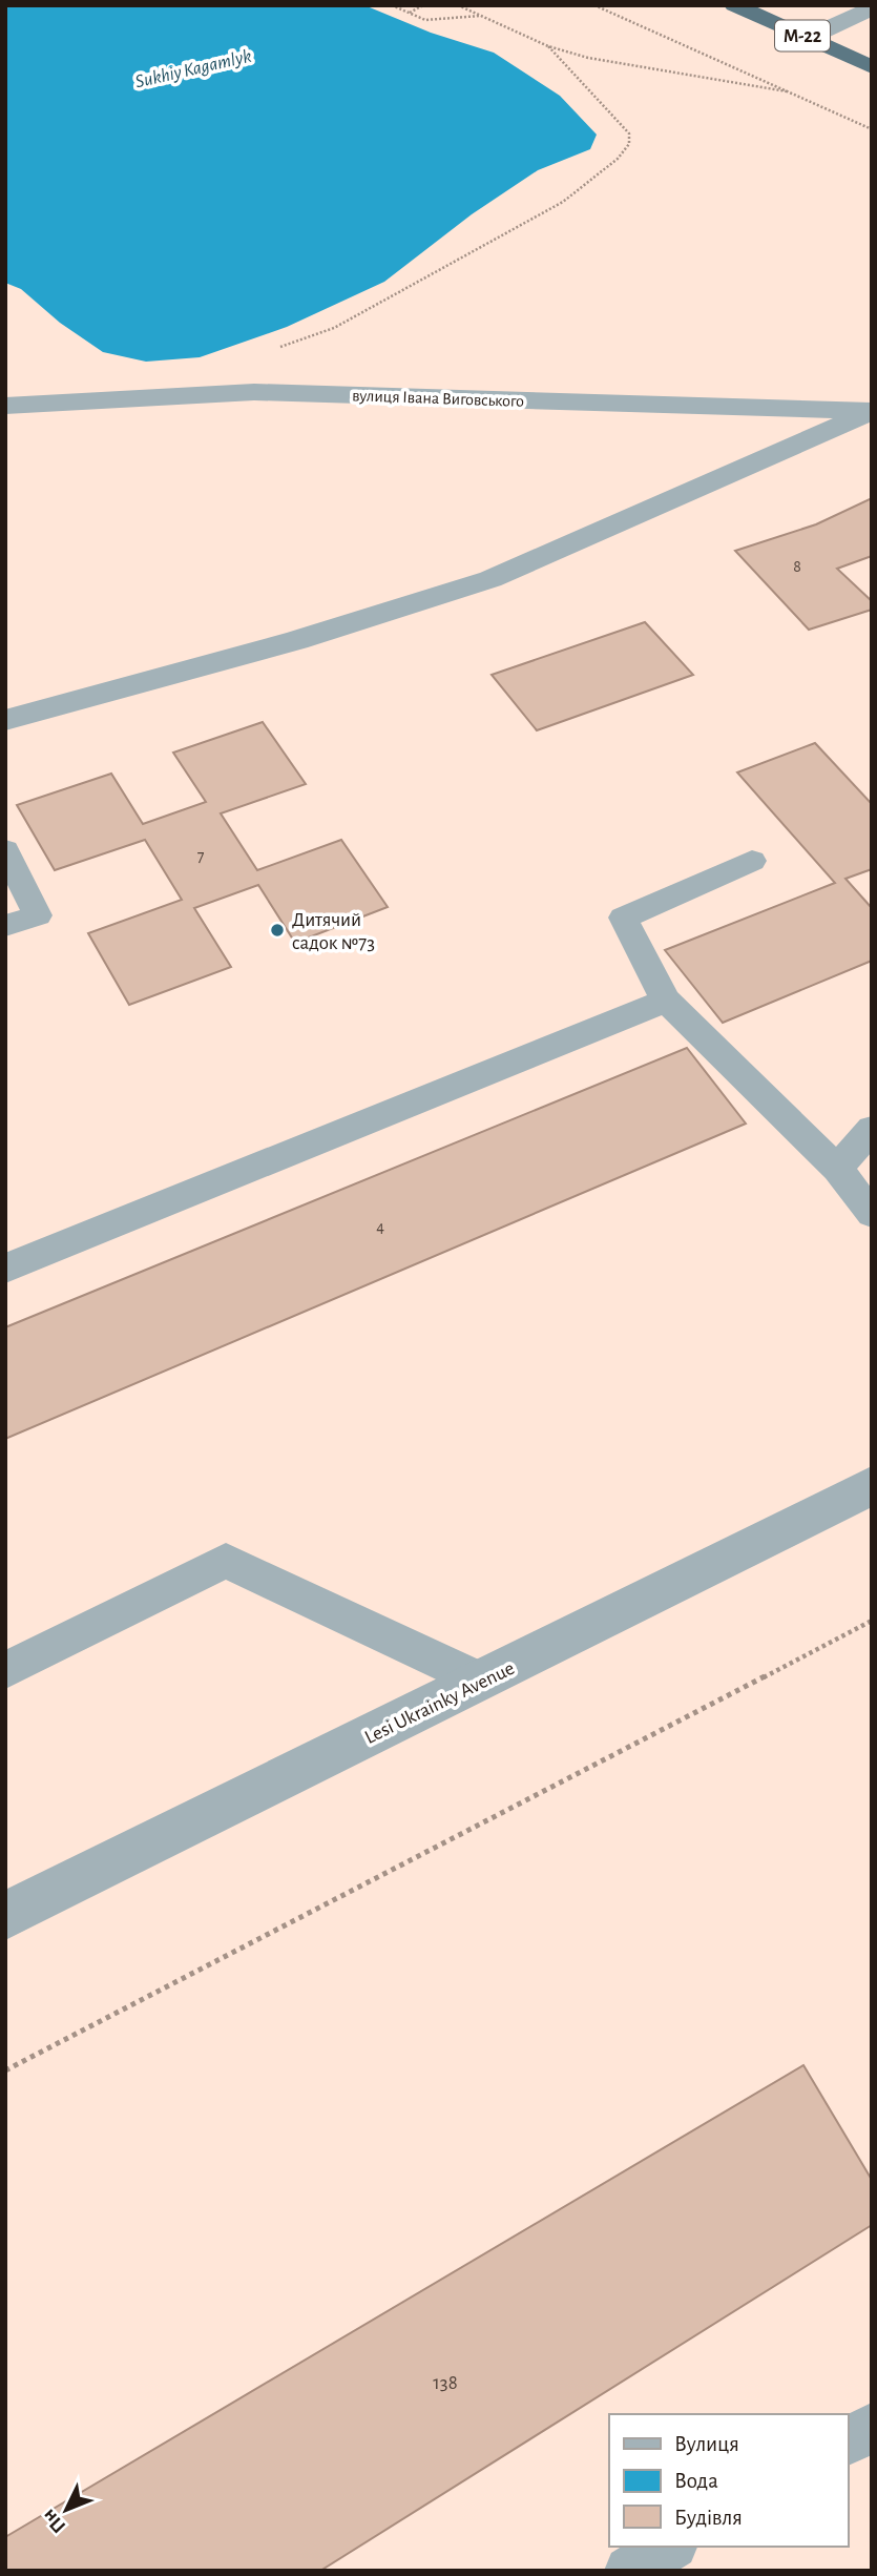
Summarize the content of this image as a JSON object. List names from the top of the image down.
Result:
{
  "streets": {
    "highway": ["М-22"],
    "street": ["вулиця Івана Виговського", "Lesi Ukrainky Avenue"]
  },
  "water": ["Sukhiy Kagamlyk"],
  "places": ["Дитячий садок №73"],
  "house_numbers": [
    "8",
    "7",
    "4",
    "138"
  ],
  "legend": ["Вулиця", "Вода", "Будівля"],
  "north": "bottom left"
}
